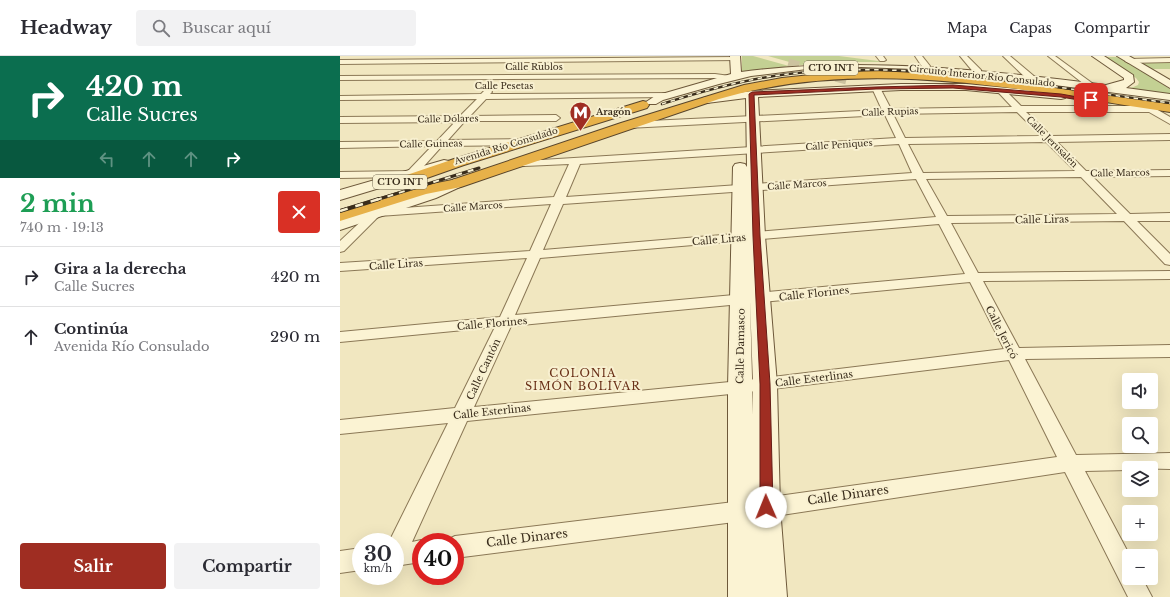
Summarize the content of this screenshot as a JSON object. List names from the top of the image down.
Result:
{
  "streets": {
    "highway": ["CTO INT", "Circuito Interior Río Consulado", "Avenida Río Consulado"],
    "main road": ["Calle Damasco"],
    "street": [
      "Calle Rublos",
      "Calle Pesetas",
      "Calle Rupias",
      "Calle Dólares",
      "Calle Jerusalén",
      "Calle Guineas",
      "Calle Peniques",
      "Calle Marcos",
      "Calle Liras",
      "Calle Florines",
      "Calle Jericó",
      "Calle Cantón",
      "Calle Esterlinas",
      "Calle Dinares"
    ]
  },
  "crossings": [
    ["Calle Rublos", "CTO INT"],
    ["Calle Rublos", "Avenida Río Consulado"],
    ["Calle Rublos", "Calle Damasco"],
    ["CTO INT", "Circuito Interior Río Consulado"],
    ["CTO INT", "Calle Rupias"],
    ["CTO INT", "Calle Jerusalén"],
    ["CTO INT", "Avenida Río Consulado"],
    ["CTO INT", "Calle Jericó"],
    ["CTO INT", "Calle Damasco"],
    ["Circuito Interior Río Consulado", "Avenida Río Consulado"],
    ["Calle Pesetas", "Avenida Río Consulado"],
    ["Calle Rupias", "Calle Jerusalén"],
    ["Calle Rupias", "Avenida Río Consulado"],
    ["Calle Rupias", "Calle Jericó"],
    ["Calle Rupias", "Calle Damasco"],
    ["Calle Jerusalén", "Calle Peniques"],
    ["Calle Jerusalén", "Calle Marcos"],
    ["Calle Jerusalén", "Calle Liras"],
    ["Calle Guineas", "Avenida Río Consulado"],
    ["Calle Peniques", "Avenida Río Consulado"],
    ["Calle Peniques", "Calle Jericó"],
    ["Calle Peniques", "Calle Damasco"],
    ["Calle Peniques", "Calle Cantón"],
    ["Avenida Río Consulado", "Calle Marcos"],
    ["Avenida Río Consulado", "Calle Damasco"],
    ["Calle Marcos", "Calle Jericó"],
    ["Calle Marcos", "Calle Damasco"],
    ["Calle Marcos", "Calle Cantón"],
    ["Calle Liras", "Calle Jericó"],
    ["Calle Liras", "Calle Damasco"],
    ["Calle Liras", "Calle Cantón"],
    ["Calle Florines", "Calle Jericó"],
    ["Calle Florines", "Calle Damasco"],
    ["Calle Florines", "Calle Cantón"],
    ["Calle Jericó", "Calle Esterlinas"],
    ["Calle Jericó", "Calle Dinares"],
    ["Calle Damasco", "Calle Esterlinas"],
    ["Calle Damasco", "Calle Dinares"],
    ["Calle Cantón", "Calle Esterlinas"]
  ],
  "districts": ["COLONIA SIMÓN BOLÍVAR"],
  "places": {
    "metro station": ["Aragón"]
  },
  "page": {
    "header": "Headway",
    "search": "Buscar aquí",
    "nav": ["Mapa", "Capas", "Compartir"],
    "turn": ["420 m", "Calle Sucres"],
    "heading": ["2 min", "740 m · 19:13"],
    "list": [
      {
        "name": "Gira a la derecha",
        "note": "Calle Sucres",
        "value": "420 m"
      },
      {
        "name": "Continúa",
        "note": "Avenida Río Consulado",
        "value": "290 m"
      }
    ],
    "map_buttons": ["+", "−"],
    "speed": "30 km/h",
    "limit": "40",
    "buttons": ["Salir", "Compartir"]
  }
}
